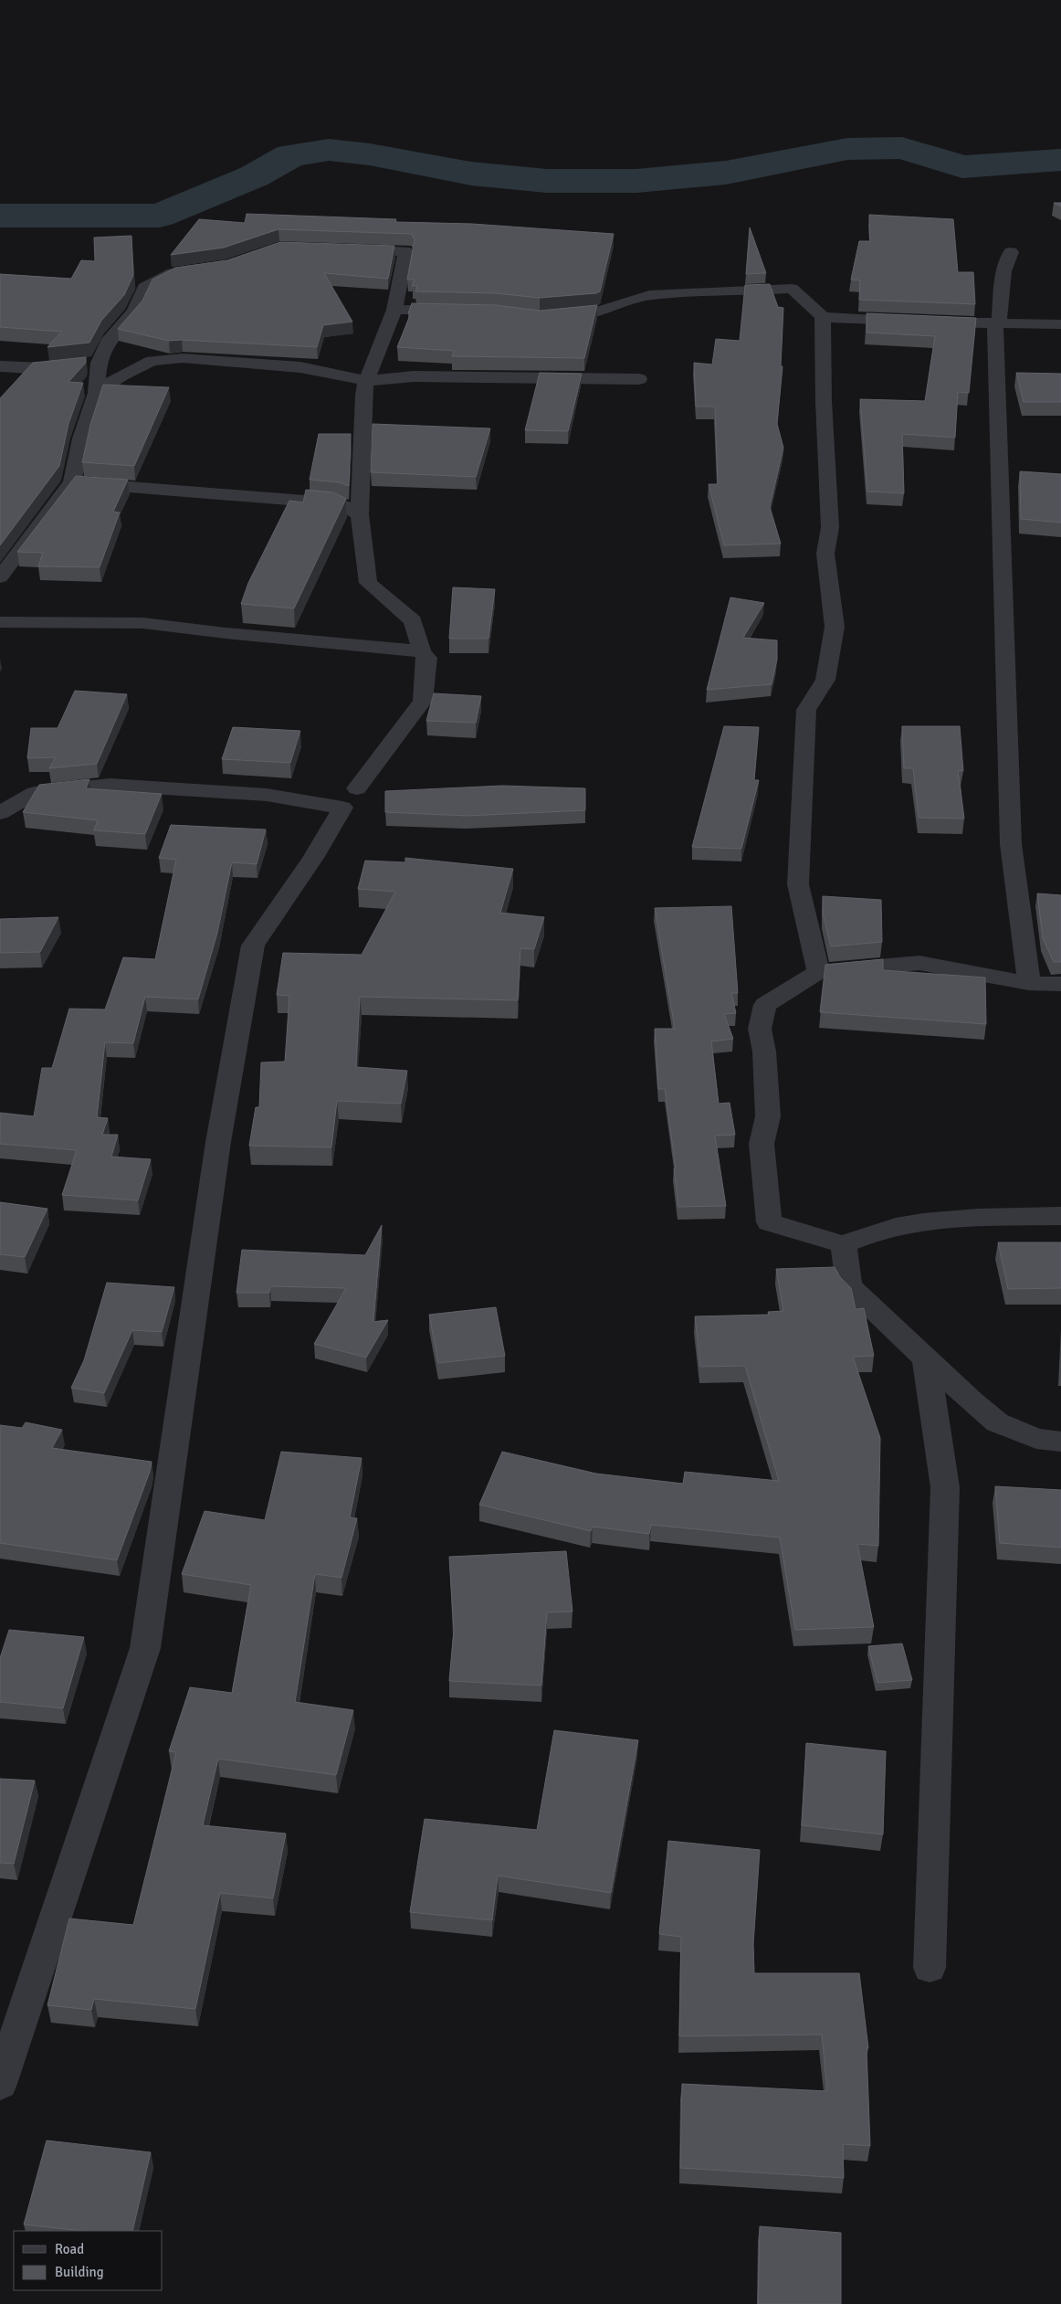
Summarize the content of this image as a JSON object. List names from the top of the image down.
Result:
{
  "legend": ["Road", "Building"]
}
